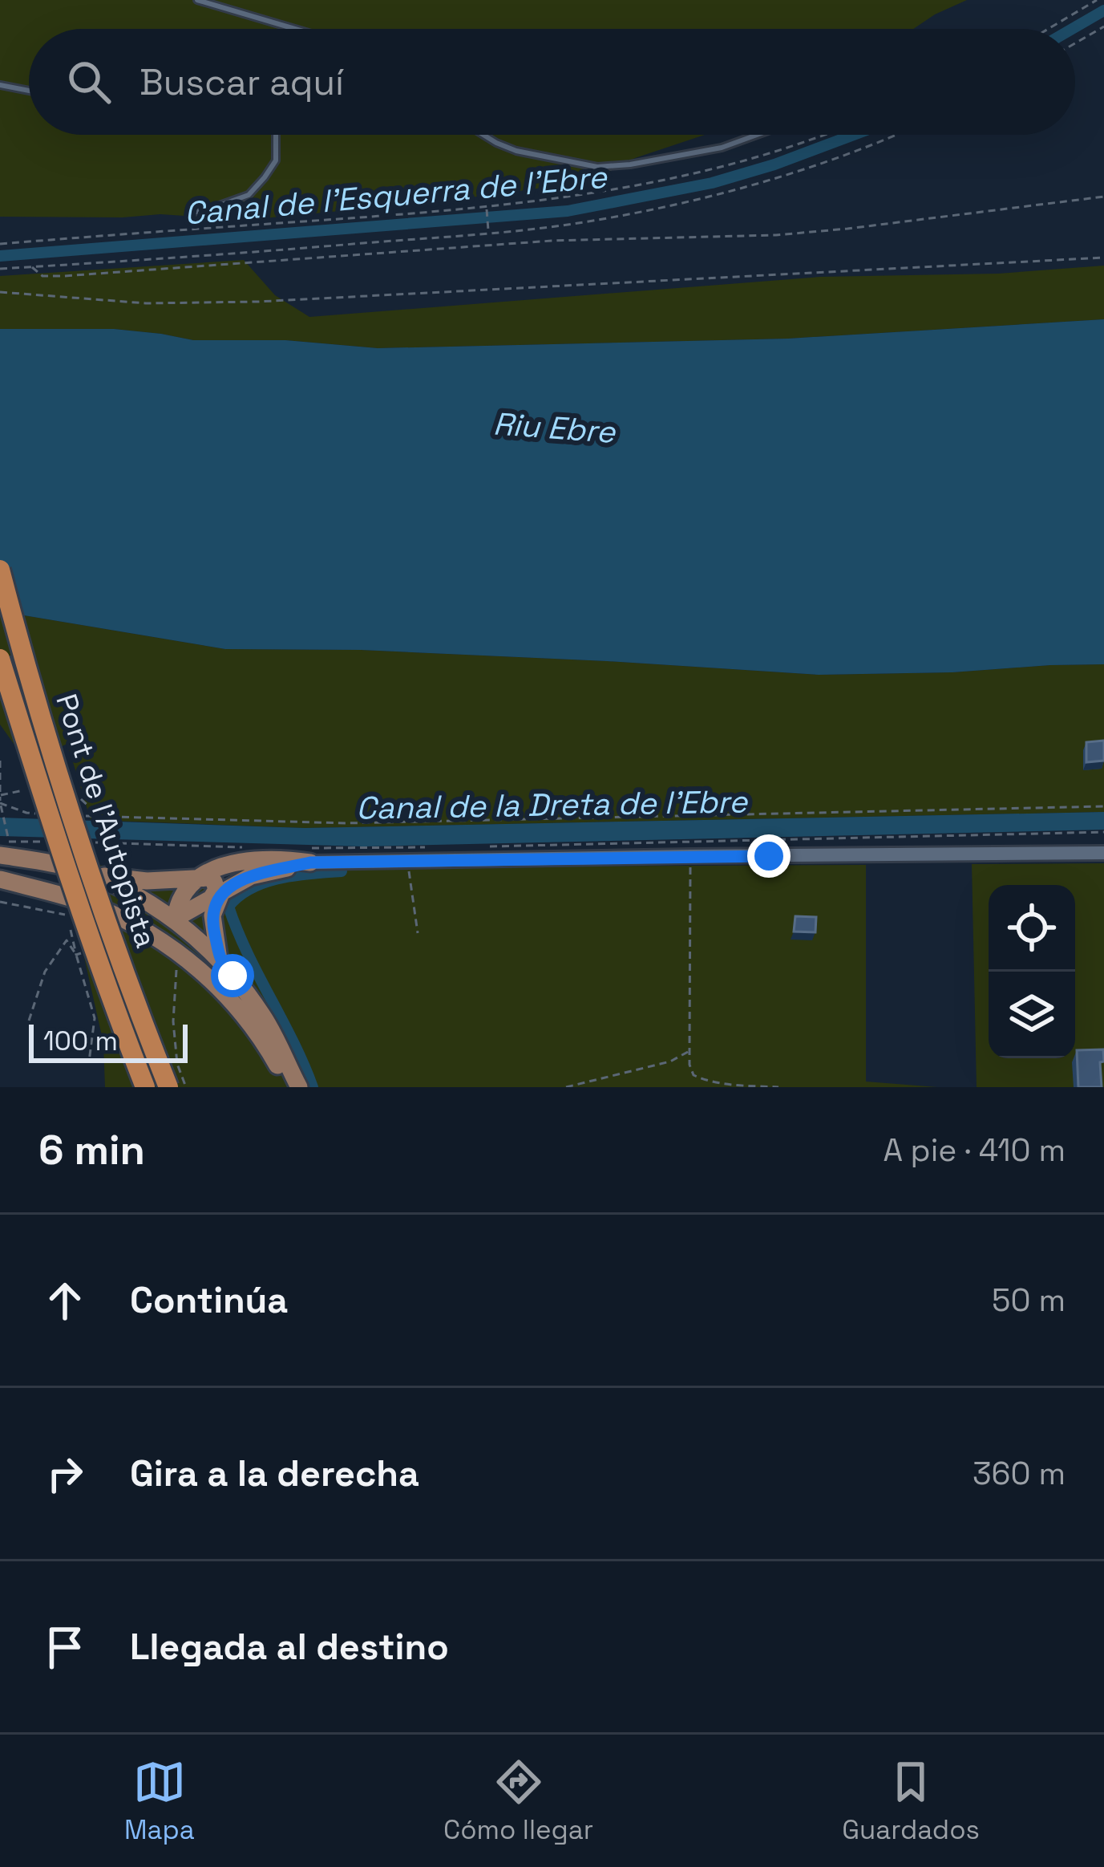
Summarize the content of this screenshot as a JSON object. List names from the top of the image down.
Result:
{
  "streets": {
    "highway": ["Pont de l'Autopista"]
  },
  "water": ["Canal de l'Esquerra de l'Ebre", "Riu Ebre", "Canal de la Dreta de l'Ebre"],
  "scale_bar": "100 m",
  "page": {
    "search": "Buscar aquí",
    "scale": "100 m",
    "heading": ["6 min", "A pie · 410 m"],
    "list": [
      ["Continúa", "50 m"],
      ["Gira a la derecha", "360 m"],
      "Llegada al destino"
    ],
    "nav": ["Mapa", "Cómo llegar", "Guardados"]
  }
}
